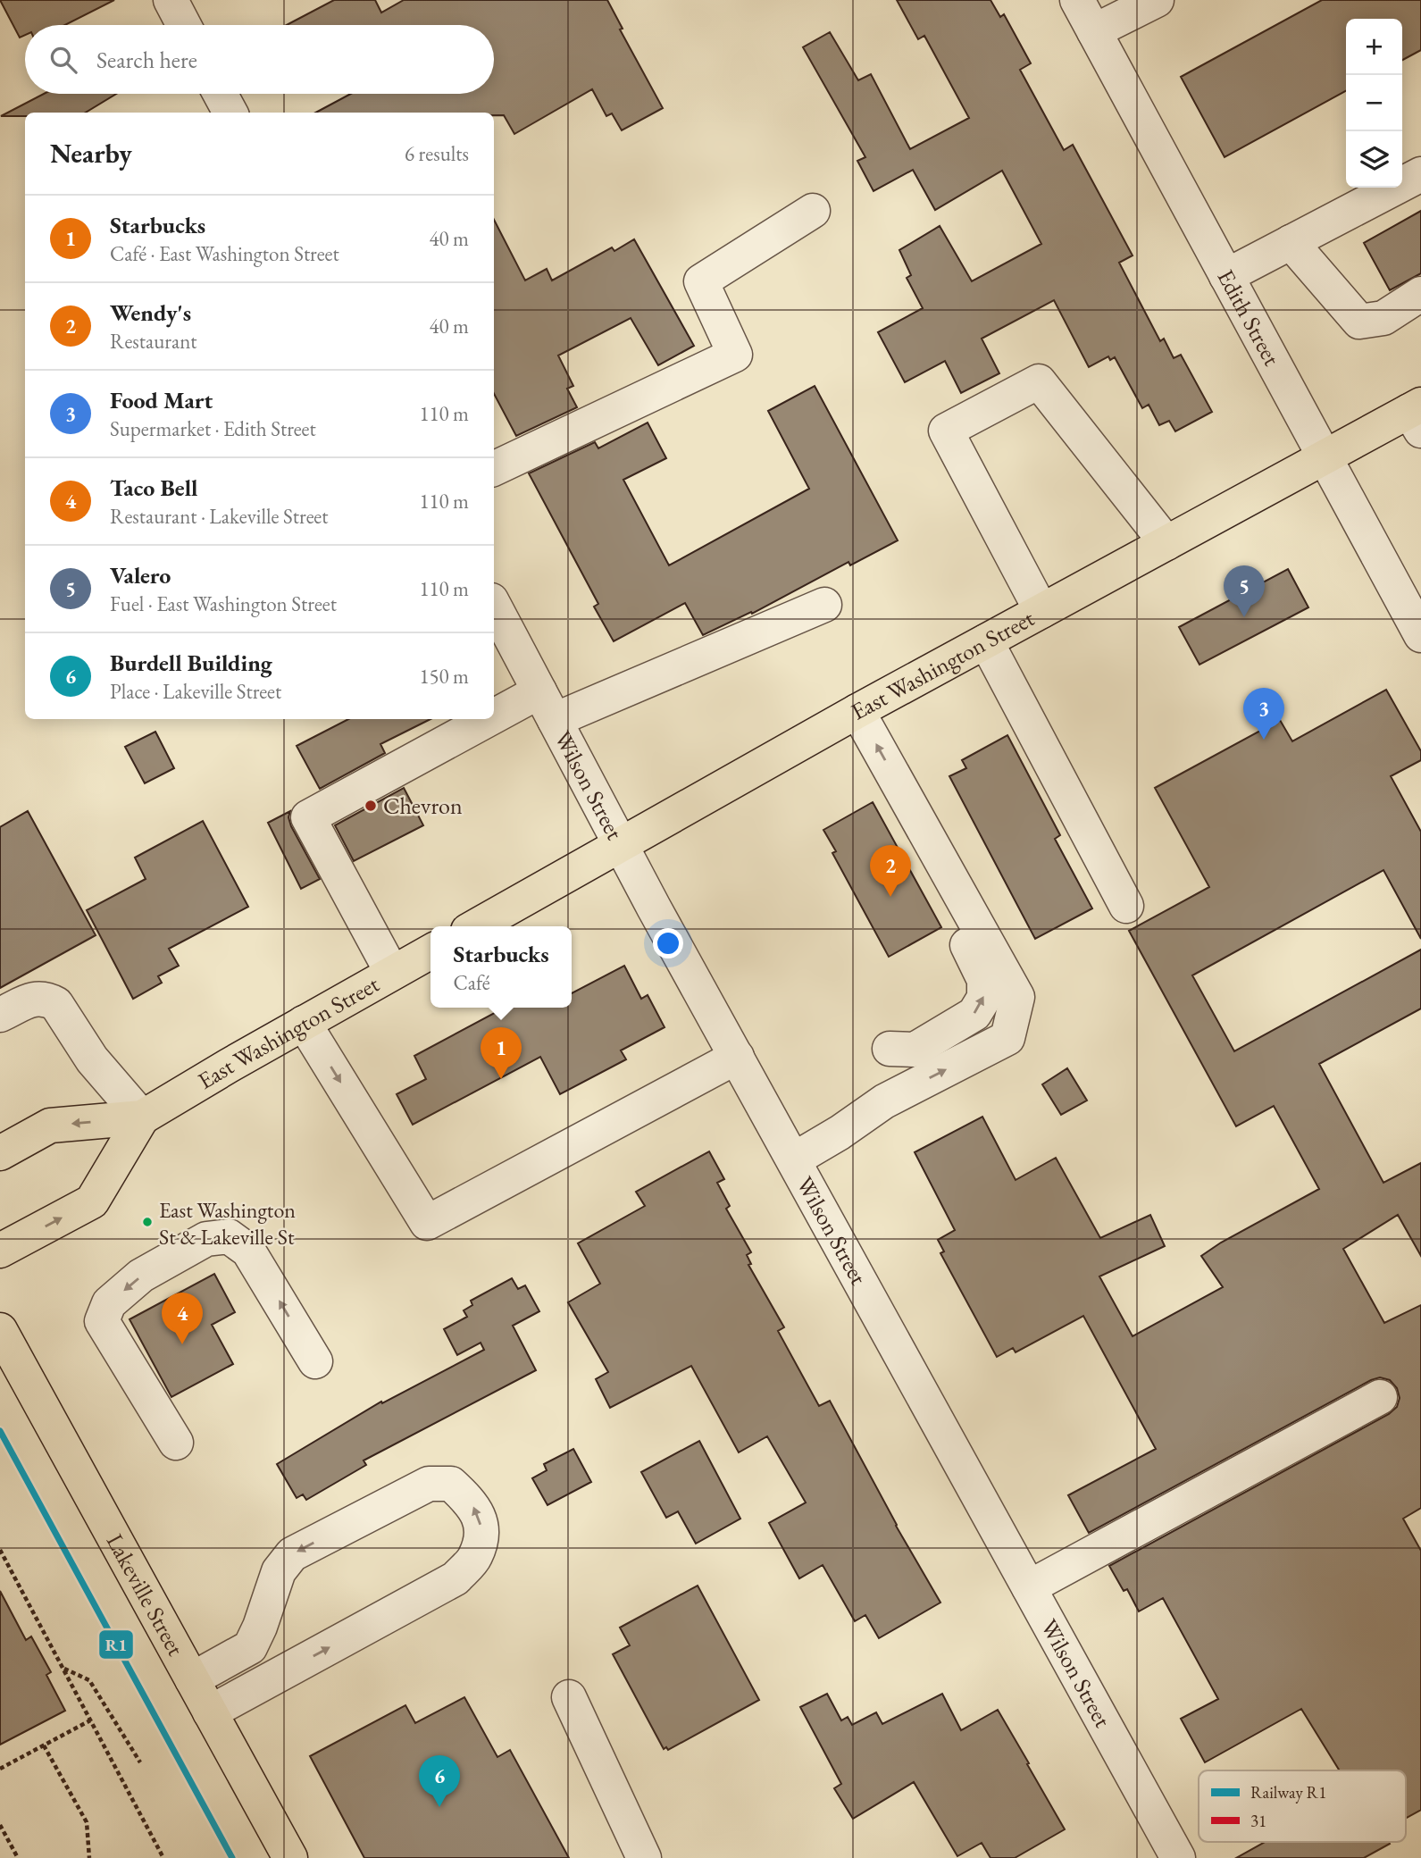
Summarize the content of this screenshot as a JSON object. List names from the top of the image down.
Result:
{
  "streets": {
    "main road": ["East Washington Street", "Lakeville Street"],
    "street": ["Edith Street", "Wilson Street"]
  },
  "crossings": [
    ["Edith Street", "East Washington Street"],
    ["East Washington Street", "Wilson Street"]
  ],
  "places": ["Chevron", "East Washington St & Lakeville St"],
  "lines": ["rail line R1"],
  "legend": ["Railway R1", "31"],
  "page": {
    "map_buttons": ["+", "−"],
    "search": "Search here",
    "heading": ["Nearby", "6 results"],
    "list": [
      {
        "mark": "1",
        "name": "Starbucks",
        "note": "Café · East Washington Street",
        "value": "40 m"
      },
      {
        "mark": "2",
        "name": "Wendy's",
        "note": "Restaurant",
        "value": "40 m"
      },
      {
        "mark": "3",
        "name": "Food Mart",
        "note": "Supermarket · Edith Street",
        "value": "110 m"
      },
      {
        "mark": "4",
        "name": "Taco Bell",
        "note": "Restaurant · Lakeville Street",
        "value": "110 m"
      },
      {
        "mark": "5",
        "name": "Valero",
        "note": "Fuel · East Washington Street",
        "value": "110 m"
      },
      {
        "mark": "6",
        "name": "Burdell Building",
        "note": "Place · Lakeville Street",
        "value": "150 m"
      }
    ],
    "pins": [
      "5",
      "3",
      "2",
      "1",
      "4",
      "6"
    ],
    "popup": ["Starbucks", "Café"]
  }
}
